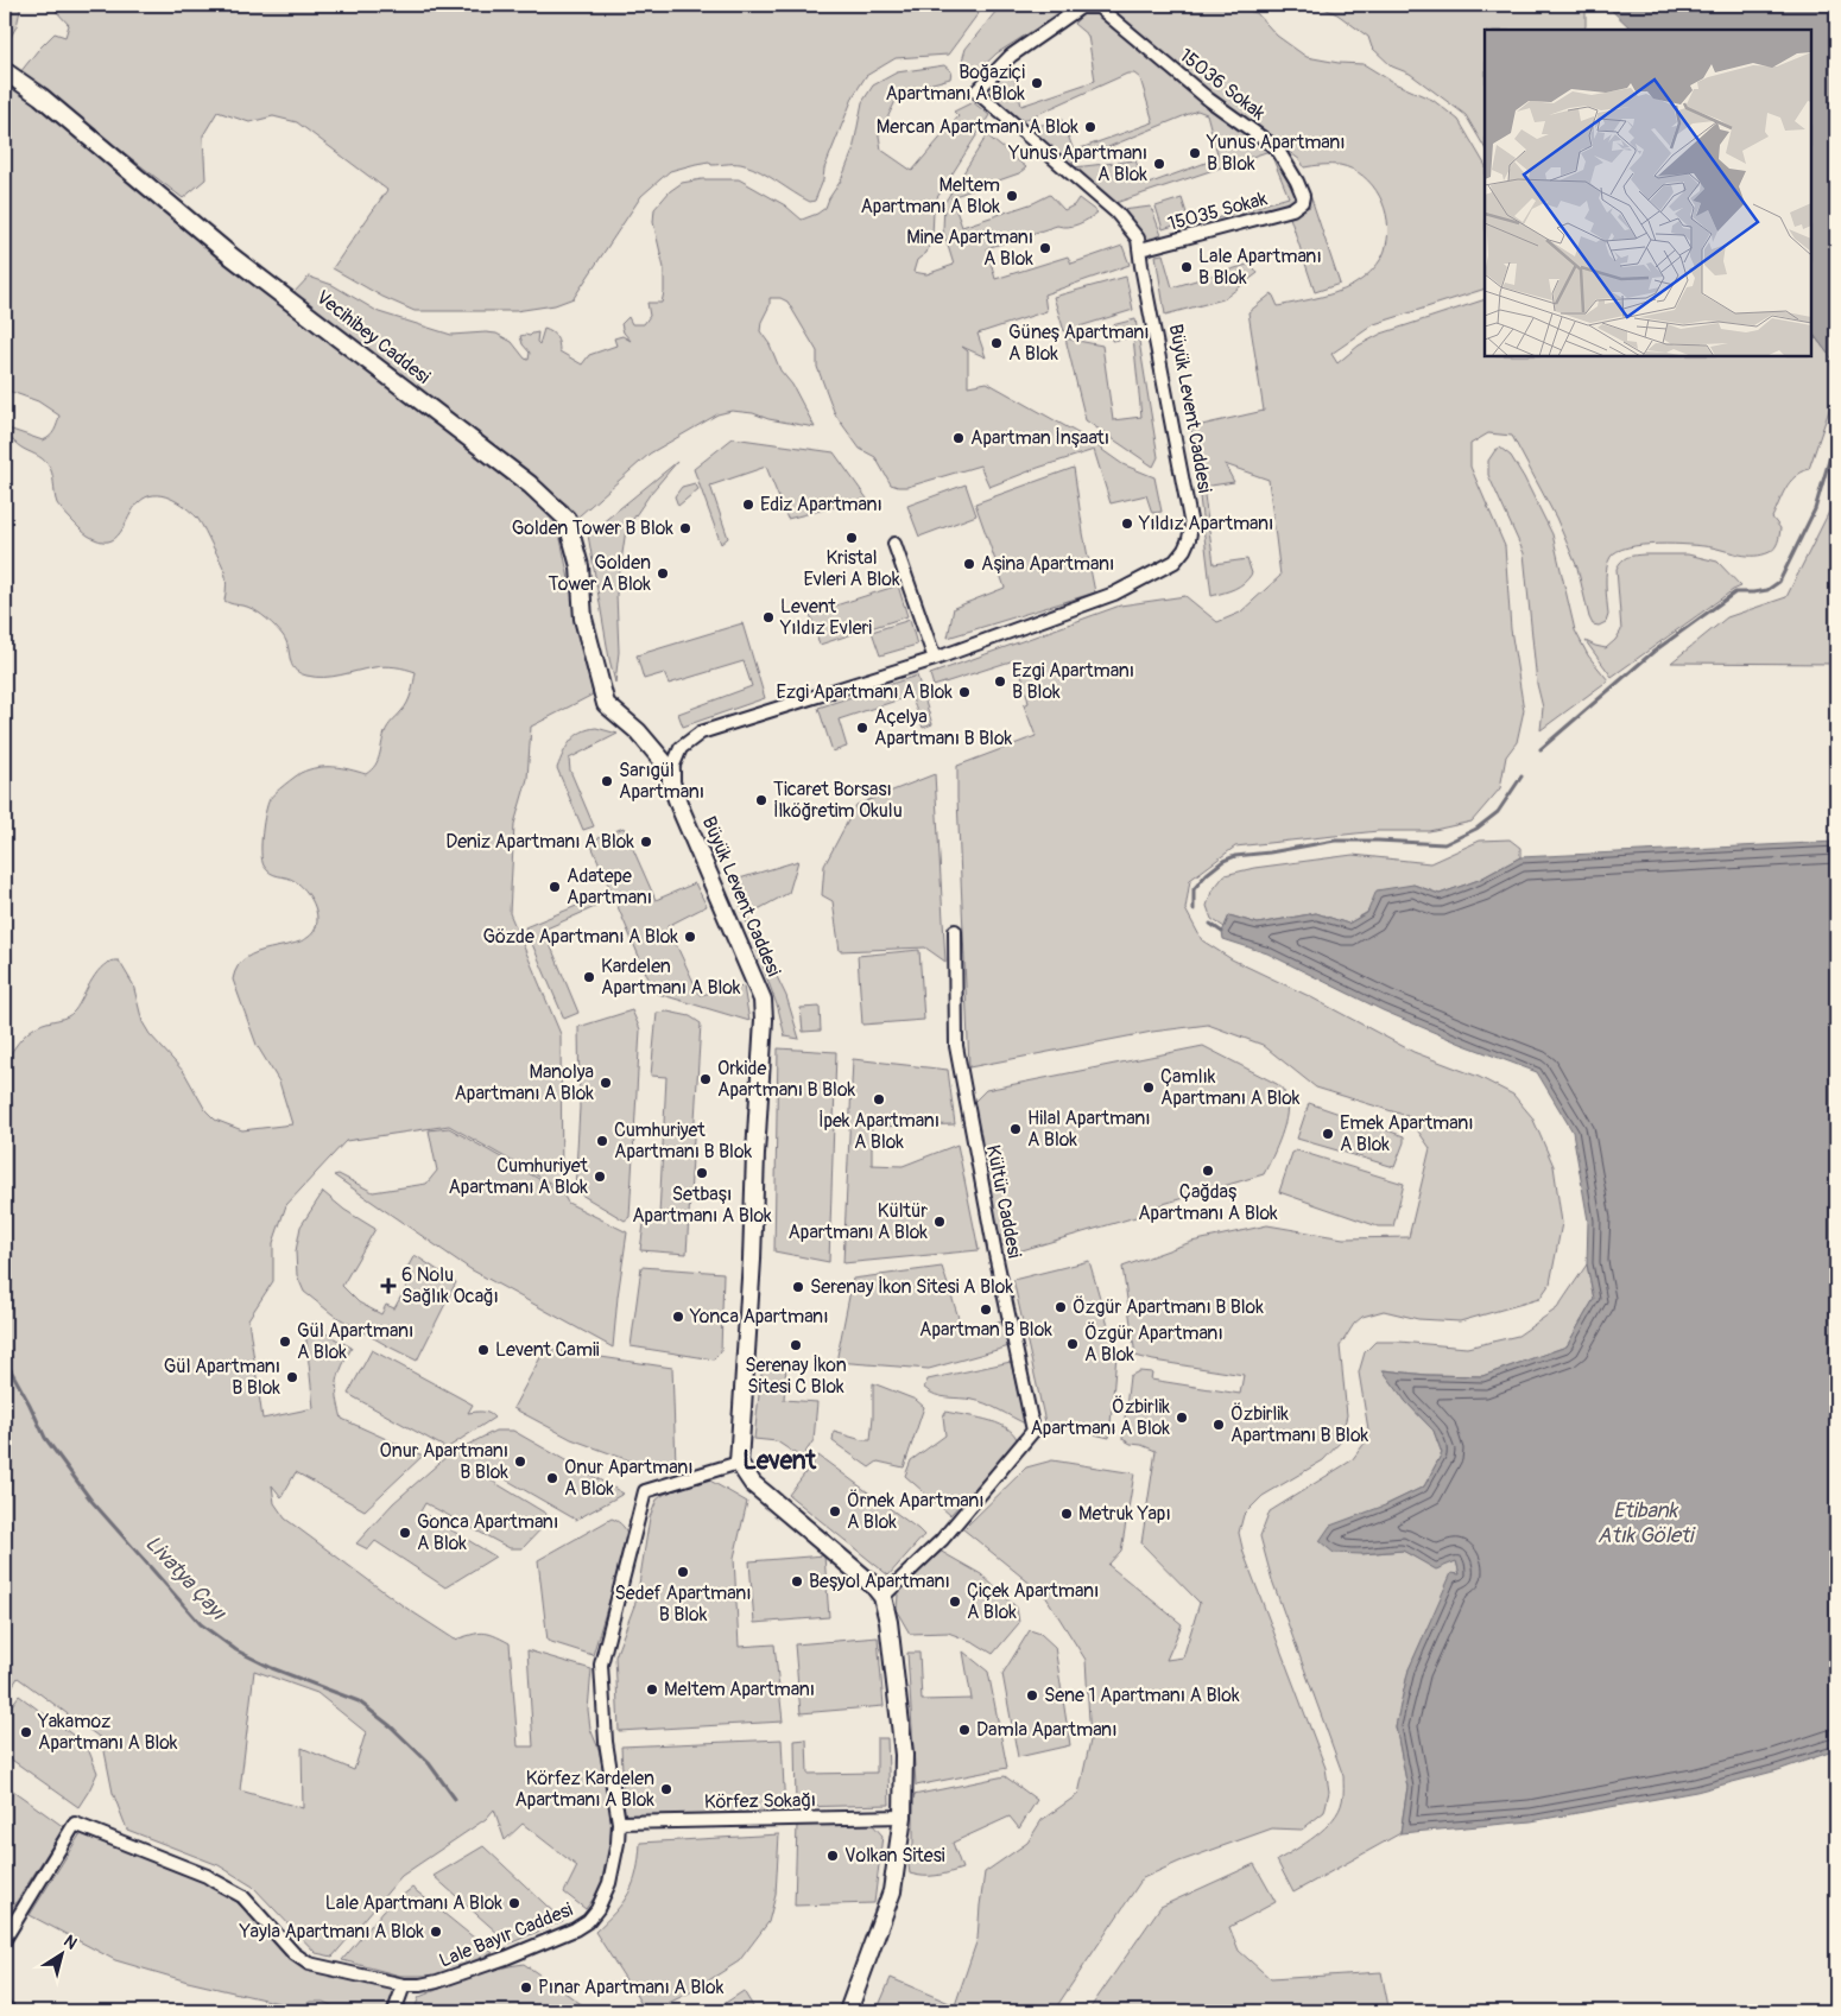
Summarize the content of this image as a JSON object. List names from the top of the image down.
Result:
{
  "streets": {
    "street": [
      "15036 Sokak",
      "15035 Sokak",
      "Vecihibey Caddesi",
      "Büyük Levent Caddesi",
      "Kültür Caddesi",
      "Körfez Sokağı",
      "Lale Bayır Caddesi"
    ]
  },
  "crossings": [
    ["15036 Sokak", "15035 Sokak"],
    ["15036 Sokak", "Büyük Levent Caddesi"],
    ["15035 Sokak", "Büyük Levent Caddesi"],
    ["Vecihibey Caddesi", "Büyük Levent Caddesi"],
    ["Büyük Levent Caddesi", "Lale Bayır Caddesi"],
    ["Körfez Sokağı", "Lale Bayır Caddesi"]
  ],
  "districts": ["Levent"],
  "water": ["Etibank Atık Göleti", "Livatya Çayı"],
  "places": {
    "other": [
      "Boğaziçi Apartmanı A Blok",
      "Mercan Apartmanı A Blok",
      "Yunus Apartmanı B Blok",
      "Yunus Apartmanı A Blok",
      "Meltem Apartmanı A Blok",
      "Mine Apartmanı A Blok",
      "Lale Apartmanı B Blok",
      "Güneş Apartmanı A Blok",
      "Apartman İnşaatı",
      "Ediz Apartmanı",
      "Yıldız Apartmanı",
      "Golden Tower B Blok",
      "Kristal Evleri A Blok",
      "Aşina Apartmanı",
      "Golden Tower A Blok",
      "Levent Yıldız Evleri",
      "Ezgi Apartmanı B Blok",
      "Ezgi Apartmanı A Blok",
      "Açelya Apartmanı B Blok",
      "Sarıgül Apartmanı",
      "Ticaret Borsası İlköğretim Okulu",
      "Deniz Apartmanı A Blok",
      "Adatepe Apartmanı",
      "Gözde Apartmanı A Blok",
      "Kardelen Apartmanı A Blok",
      "Orkide Apartmanı B Blok",
      "Manolya Apartmanı A Blok",
      "Çamlık Apartmanı A Blok",
      "İpek Apartmanı A Blok",
      "Hilal Apartmanı A Blok",
      "Emek Apartmanı A Blok",
      "Cumhuriyet Apartmanı B Blok",
      "Çağdaş Apartmanı A Blok",
      "Setbaşı Apartmanı A Blok",
      "Cumhuriyet Apartmanı A Blok",
      "Kültür Apartmanı A Blok",
      "Serenay İkon Sitesi A Blok",
      "Özgür Apartmanı B Blok",
      "Apartman B Blok",
      "Yonca Apartmanı",
      "Gül Apartmanı A Blok",
      "Özgür Apartmanı A Blok",
      "Serenay İkon Sitesi C Blok",
      "Levent Camii",
      "Gül Apartmanı B Blok",
      "Özbirlik Apartmanı A Blok",
      "Özbirlik Apartmanı B Blok",
      "Onur Apartmanı B Blok",
      "Onur Apartmanı A Blok",
      "Örnek Apartmanı A Blok",
      "Metruk Yapı",
      "Gonca Apartmanı A Blok",
      "Sedef Apartmanı B Blok",
      "Beşyol Apartmanı",
      "Çiçek Apartmanı A Blok",
      "Meltem Apartmanı",
      "Sene 1 Apartmanı A Blok",
      "Damla Apartmanı",
      "Yakamoz Apartmanı A Blok",
      "Körfez Kardelen Apartmanı A Blok",
      "Volkan Sitesi",
      "Lale Apartmanı A Blok",
      "Yayla Apartmanı A Blok",
      "Pınar Apartmanı A Blok"
    ],
    "health": ["6 Nolu Sağlık Ocağı"]
  },
  "north": "top right"
}
